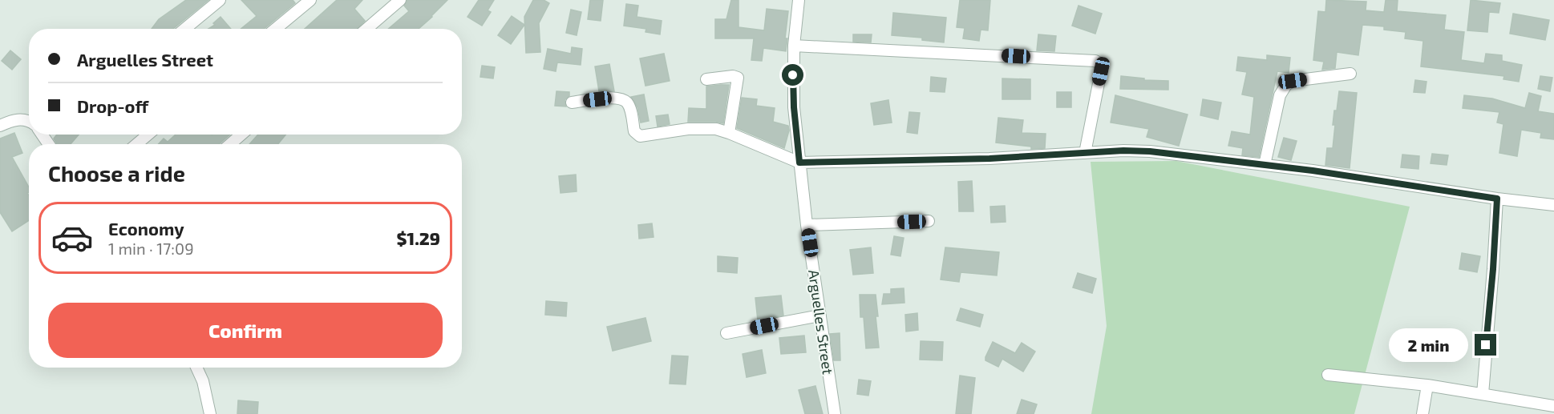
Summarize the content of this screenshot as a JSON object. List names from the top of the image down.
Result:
{
  "streets": {
    "street": ["Arguelles Street"]
  },
  "page": {
    "banner": ["Arguelles Street", "Drop-off"],
    "heading": "Choose a ride",
    "list": [
      {
        "name": "Economy",
        "note": "1 min · 17:09",
        "value": "$1.29"
      }
    ],
    "buttons": "Confirm",
    "bubble": "2 min"
  }
}
